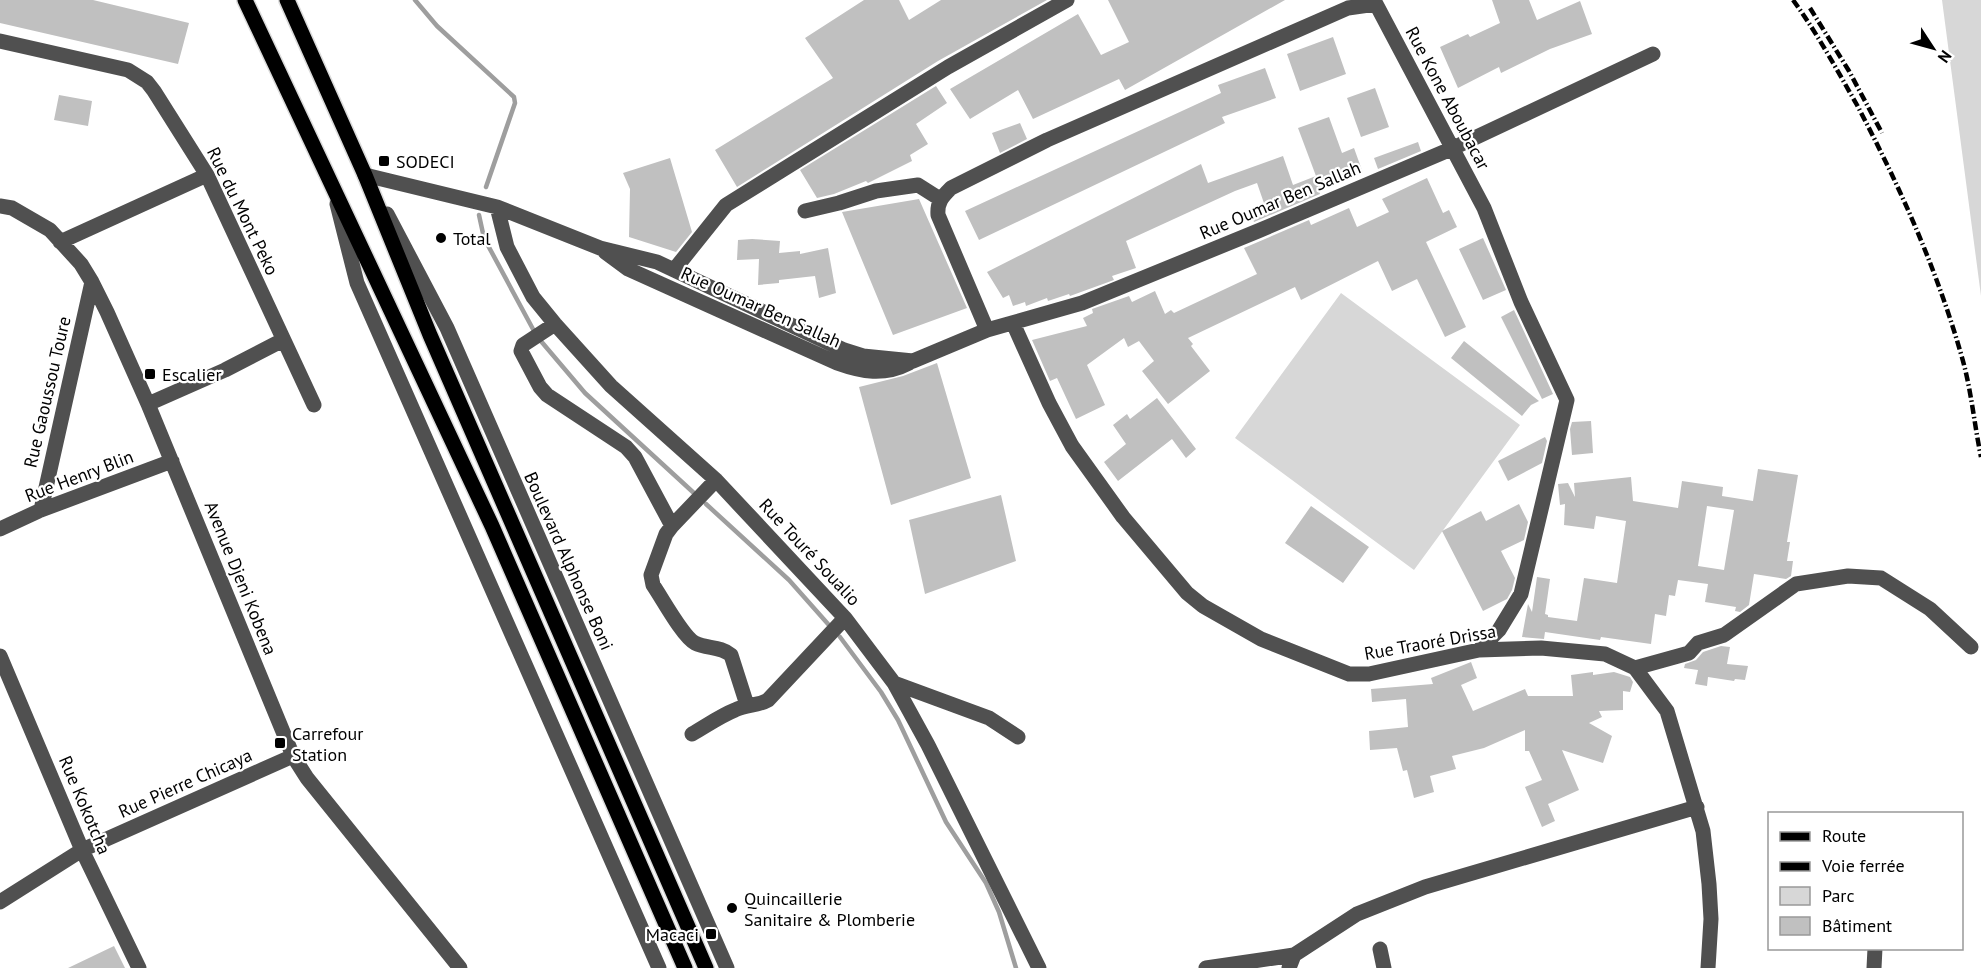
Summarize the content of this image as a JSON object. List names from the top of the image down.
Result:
{
  "streets": {
    "main road": ["Boulevard Alphonse Boni"],
    "street": [
      "Rue Kone Aboubacar",
      "Rue Oumar Ben Sallah",
      "Rue du Mont Peko",
      "Rue Gaoussou Toure",
      "Rue Henry Blin",
      "Rue Touré Soualio",
      "Avenue Djeni Kobena",
      "Rue Traoré Drissa",
      "Rue Pierre Chicaya",
      "Rue Kokotcha"
    ]
  },
  "crossings": [
    ["Rue Kone Aboubacar", "Rue Oumar Ben Sallah"],
    ["Rue Kone Aboubacar", "Rue Traoré Drissa"],
    ["Rue Oumar Ben Sallah", "Rue Touré Soualio"],
    ["Rue Oumar Ben Sallah", "Boulevard Alphonse Boni"],
    ["Rue Oumar Ben Sallah", "Rue Traoré Drissa"],
    ["Rue Gaoussou Toure", "Rue Henry Blin"],
    ["Rue Gaoussou Toure", "Avenue Djeni Kobena"],
    ["Rue Henry Blin", "Avenue Djeni Kobena"],
    ["Avenue Djeni Kobena", "Rue Pierre Chicaya"],
    ["Rue Pierre Chicaya", "Rue Kokotcha"]
  ],
  "places": {
    "transit": [
      "SODECI",
      "Escalier",
      "Carrefour Station",
      "Macaci"
    ],
    "other": ["Total", "Quincaillerie Sanitaire & Plomberie"]
  },
  "legend": [
    "Route",
    "Voie ferrée",
    "Parc",
    "Bâtiment"
  ],
  "north": "bottom right"
}
